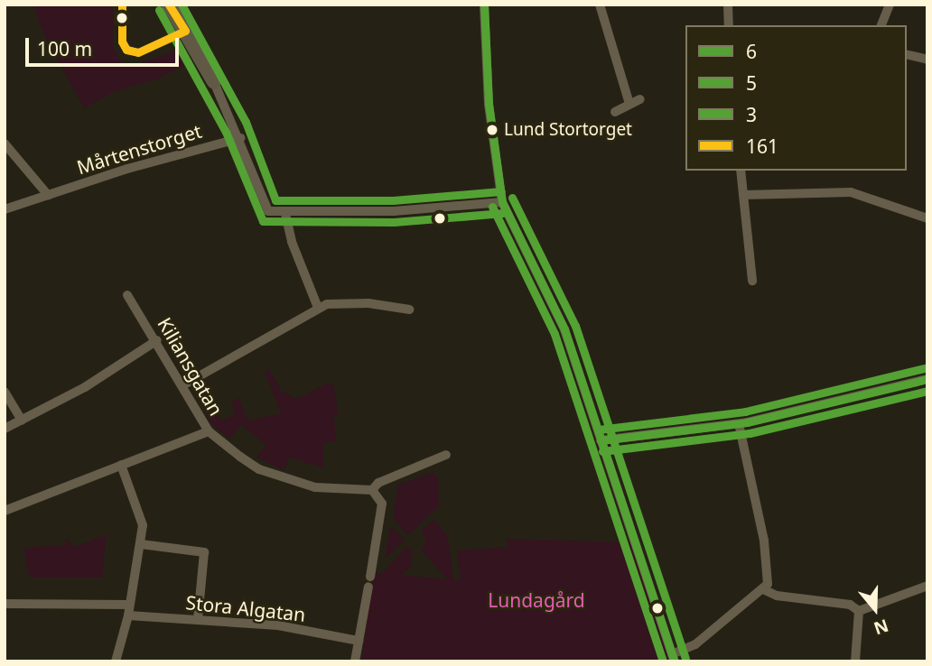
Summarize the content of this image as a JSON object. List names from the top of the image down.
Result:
{
  "streets": {
    "street": ["Mårtenstorget", "Kiliansgatan", "Stora Algatan"]
  },
  "parks": ["Lundagård"],
  "places": ["Lund Stortorget"],
  "lines": [
    "transit line 6",
    "transit line 3",
    "transit line 161",
    "transit line 5"
  ],
  "legend": [
    "6",
    "5",
    "3",
    "161"
  ],
  "scale_bar": "100 m",
  "north": "bottom"
}
